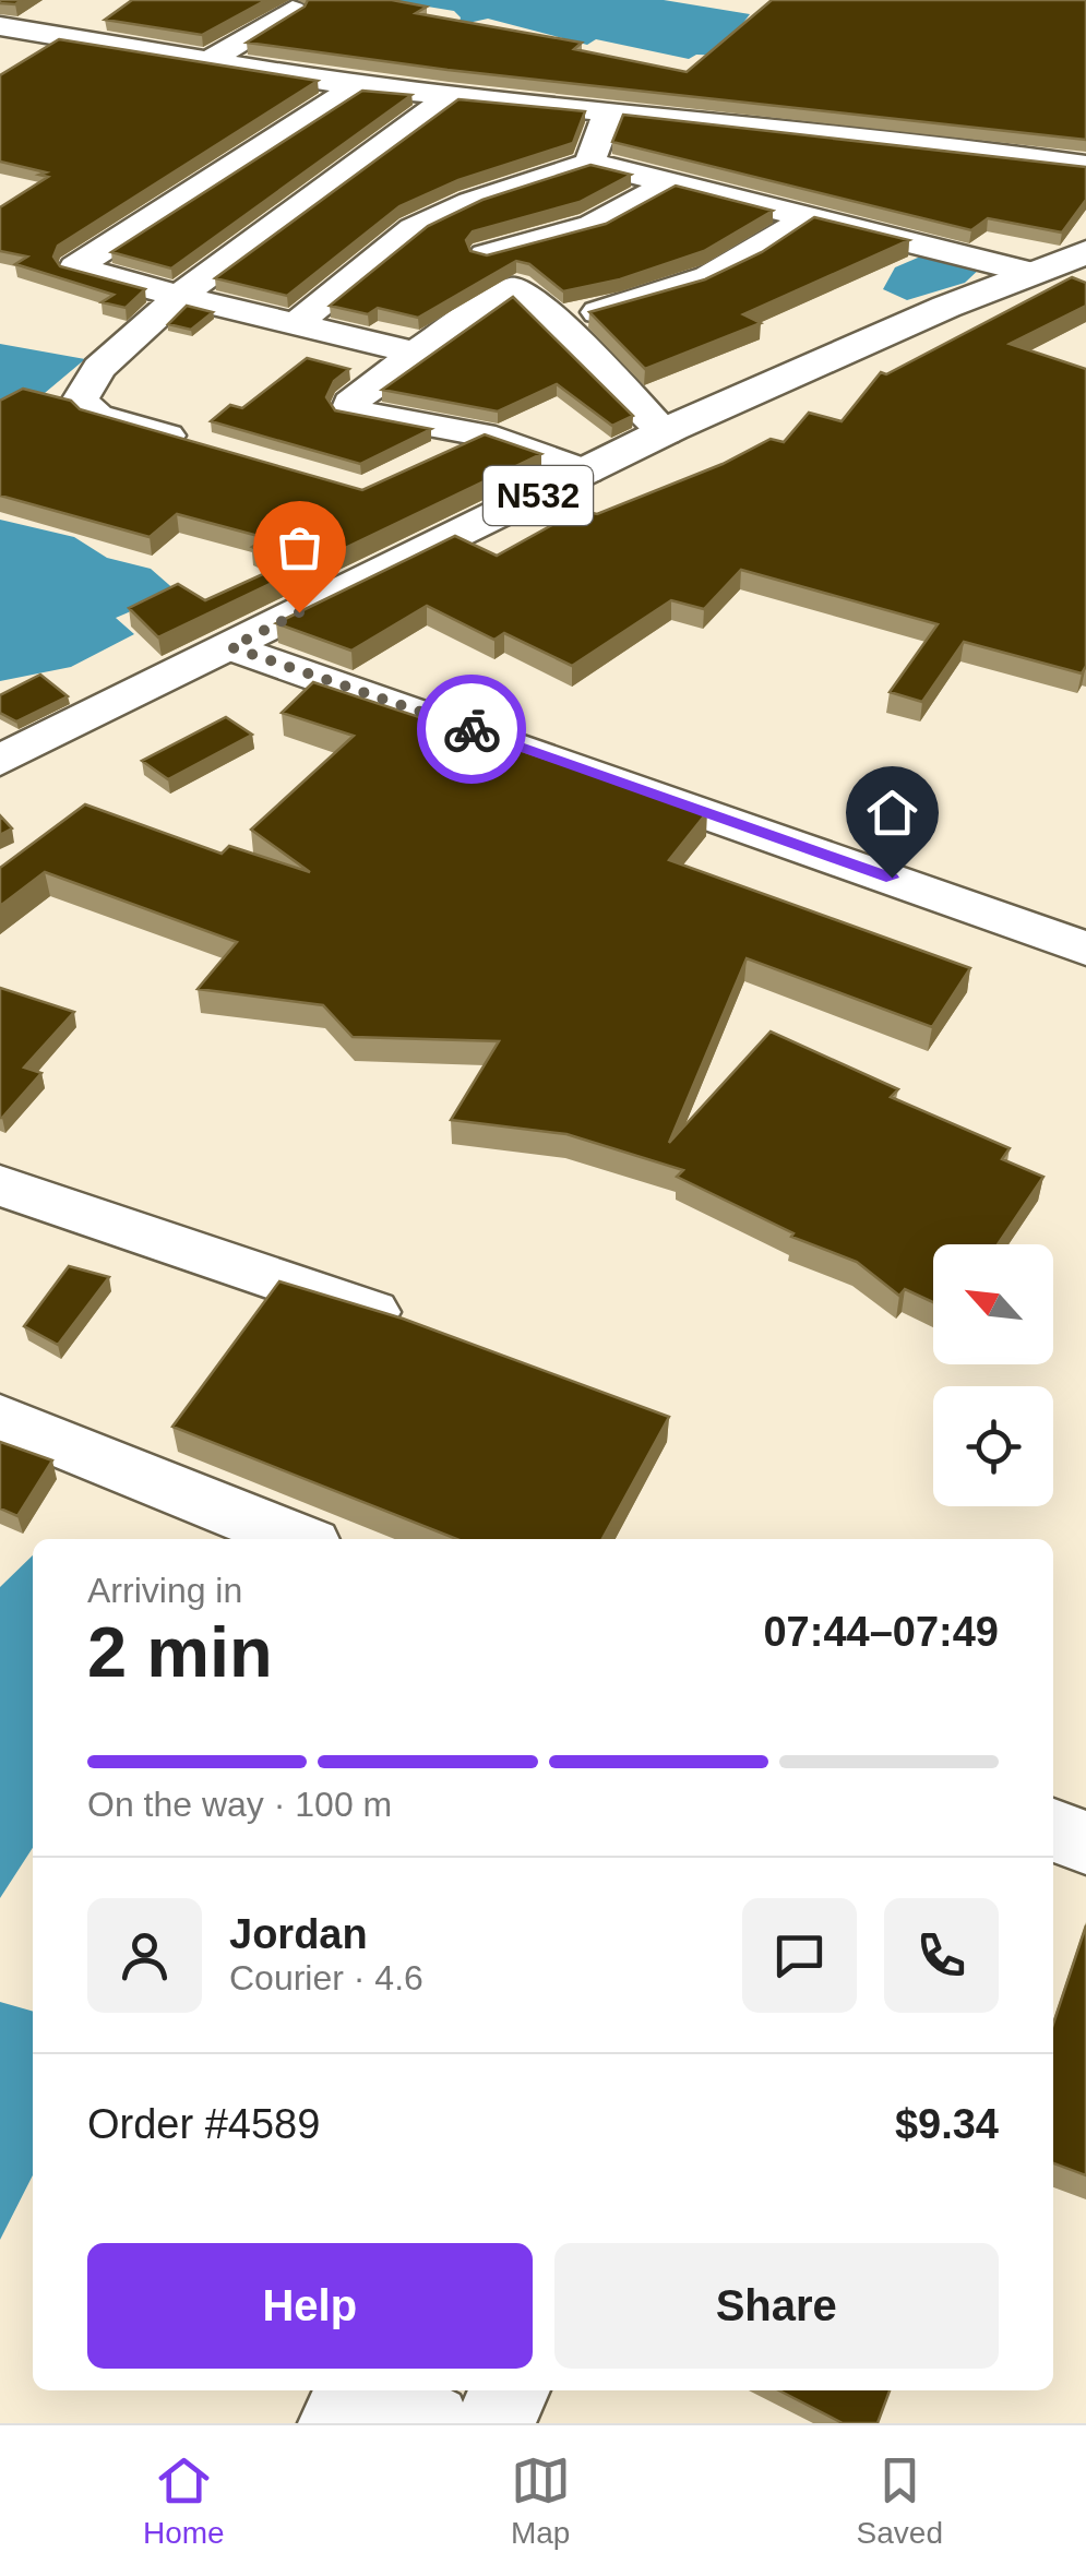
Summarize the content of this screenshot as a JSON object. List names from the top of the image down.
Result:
{
  "streets": {
    "highway": ["N532"]
  },
  "north": "top left",
  "page": {
    "heading": ["2 min", "Arriving in", "07:44–07:49"],
    "panel": [
      "Jordan",
      "Courier · 4.6",
      "Order #4589",
      "$9.34"
    ],
    "bar": "On the way · 100 m",
    "buttons": ["Help", "Share"],
    "tabs": ["Home", "Map", "Saved"]
  }
}
